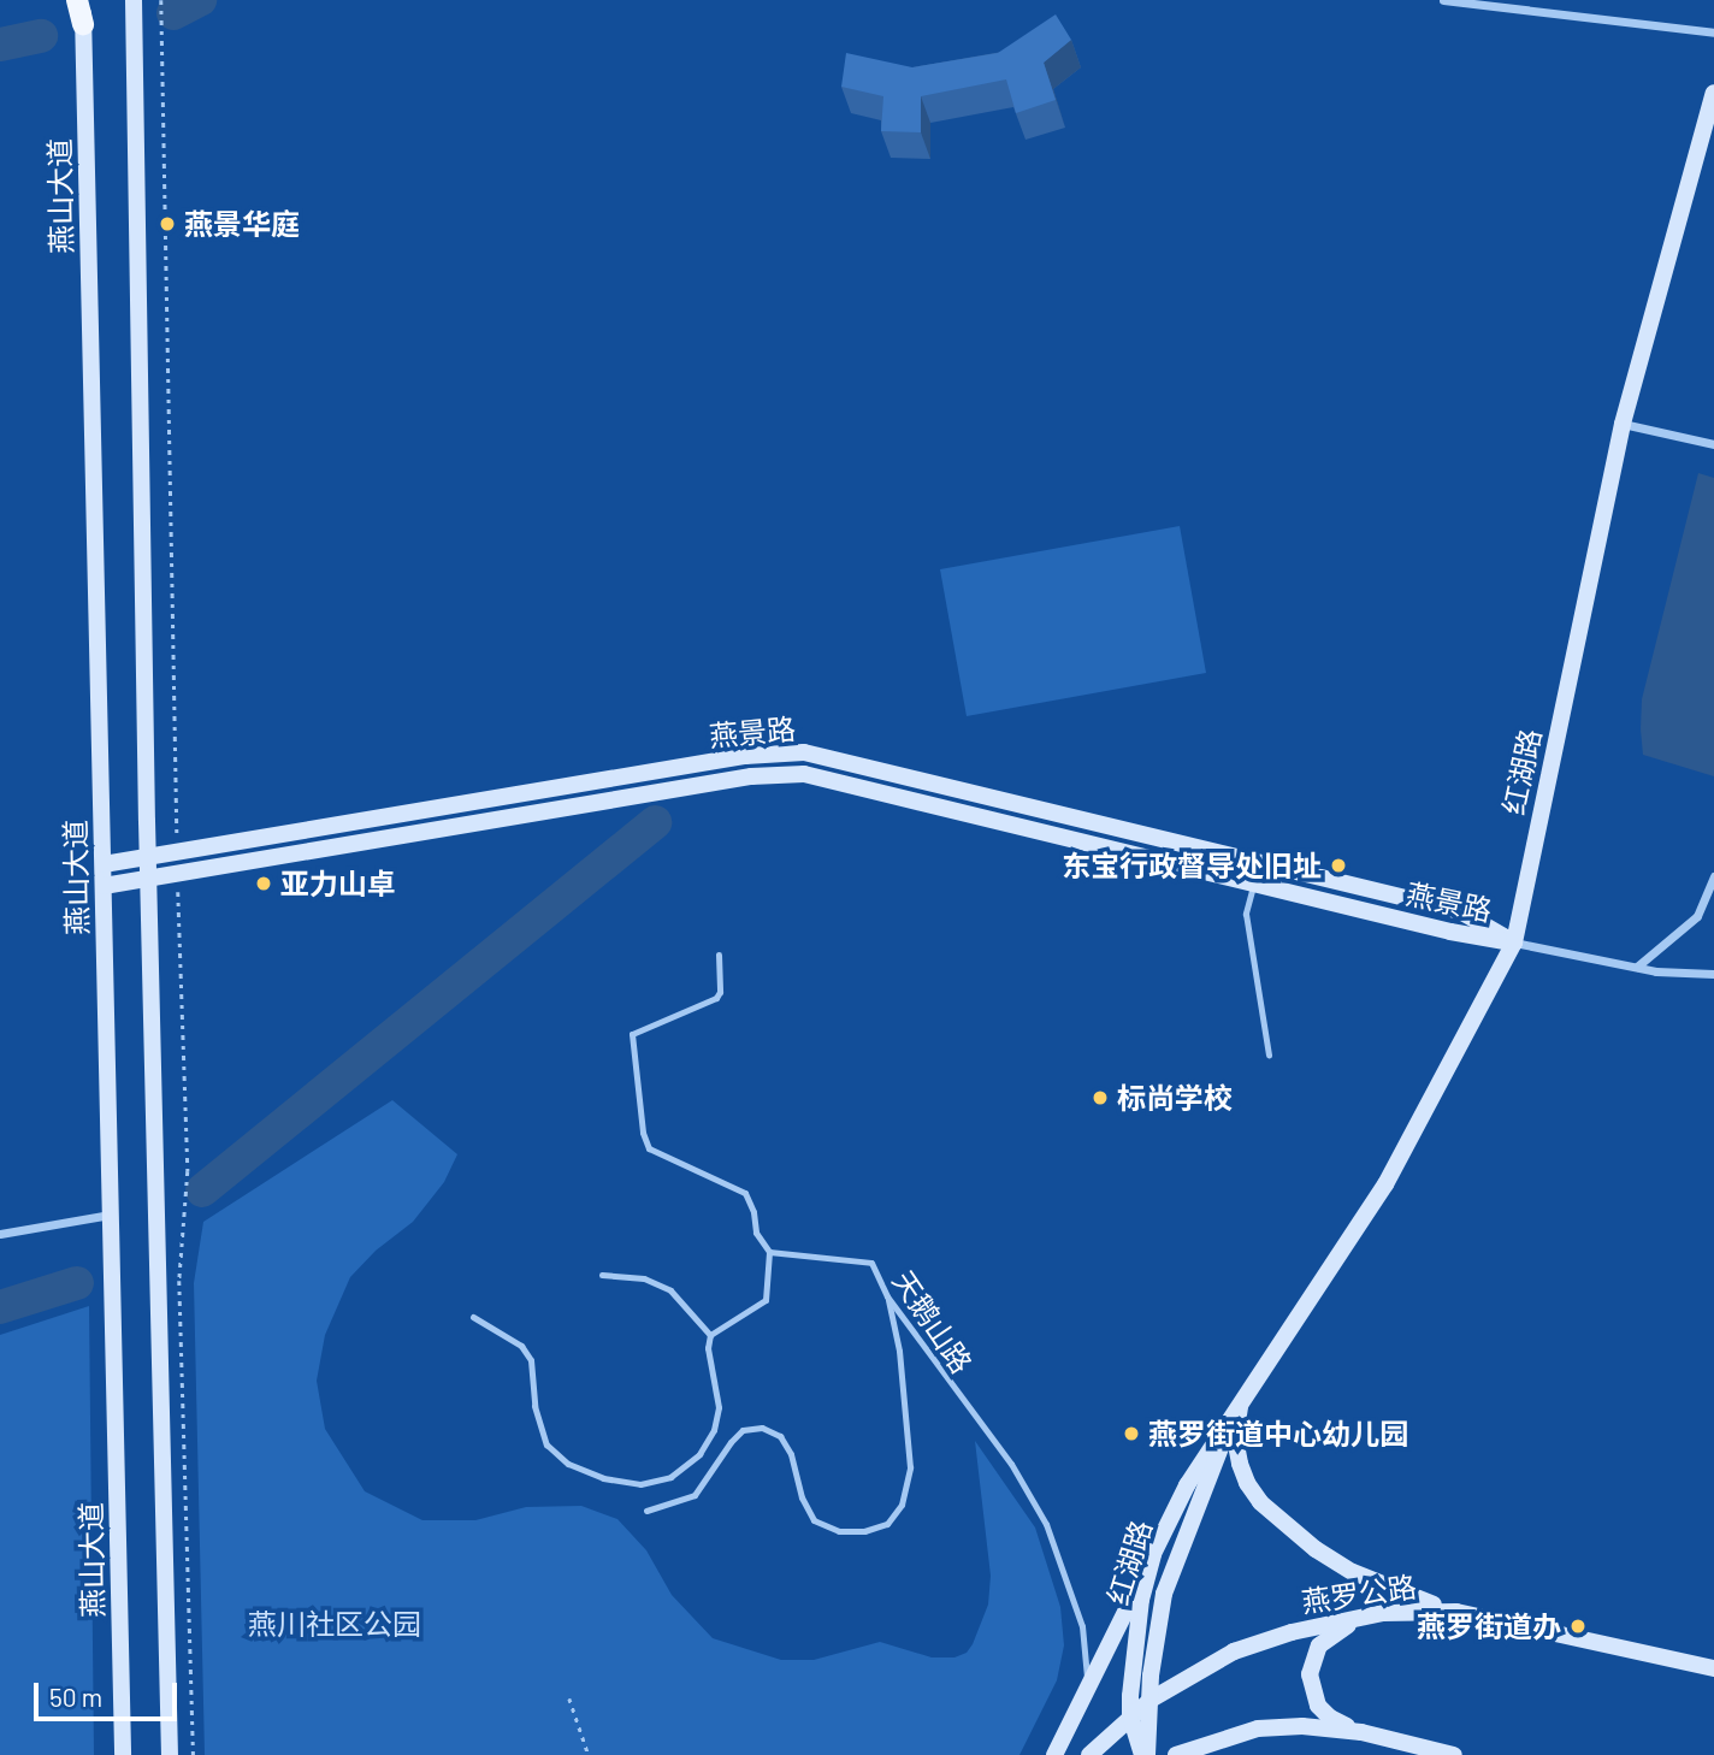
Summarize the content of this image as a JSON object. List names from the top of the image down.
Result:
{
  "streets": {
    "main road": [
      "燕山大道",
      "燕景路",
      "红湖路",
      "燕罗公路"
    ],
    "lane": ["天鹅山路"]
  },
  "crossings": [
    ["燕山大道", "燕景路"],
    ["燕景路", "红湖路"],
    ["红湖路", "燕罗公路"]
  ],
  "parks": ["燕川社区公园"],
  "places": [
    "燕景华庭",
    "东宝行政督导处旧址",
    "亚力山卓",
    "标尚学校",
    "燕罗街道中心幼儿园",
    "燕罗街道办"
  ],
  "scale_bar": "50 m"
}
